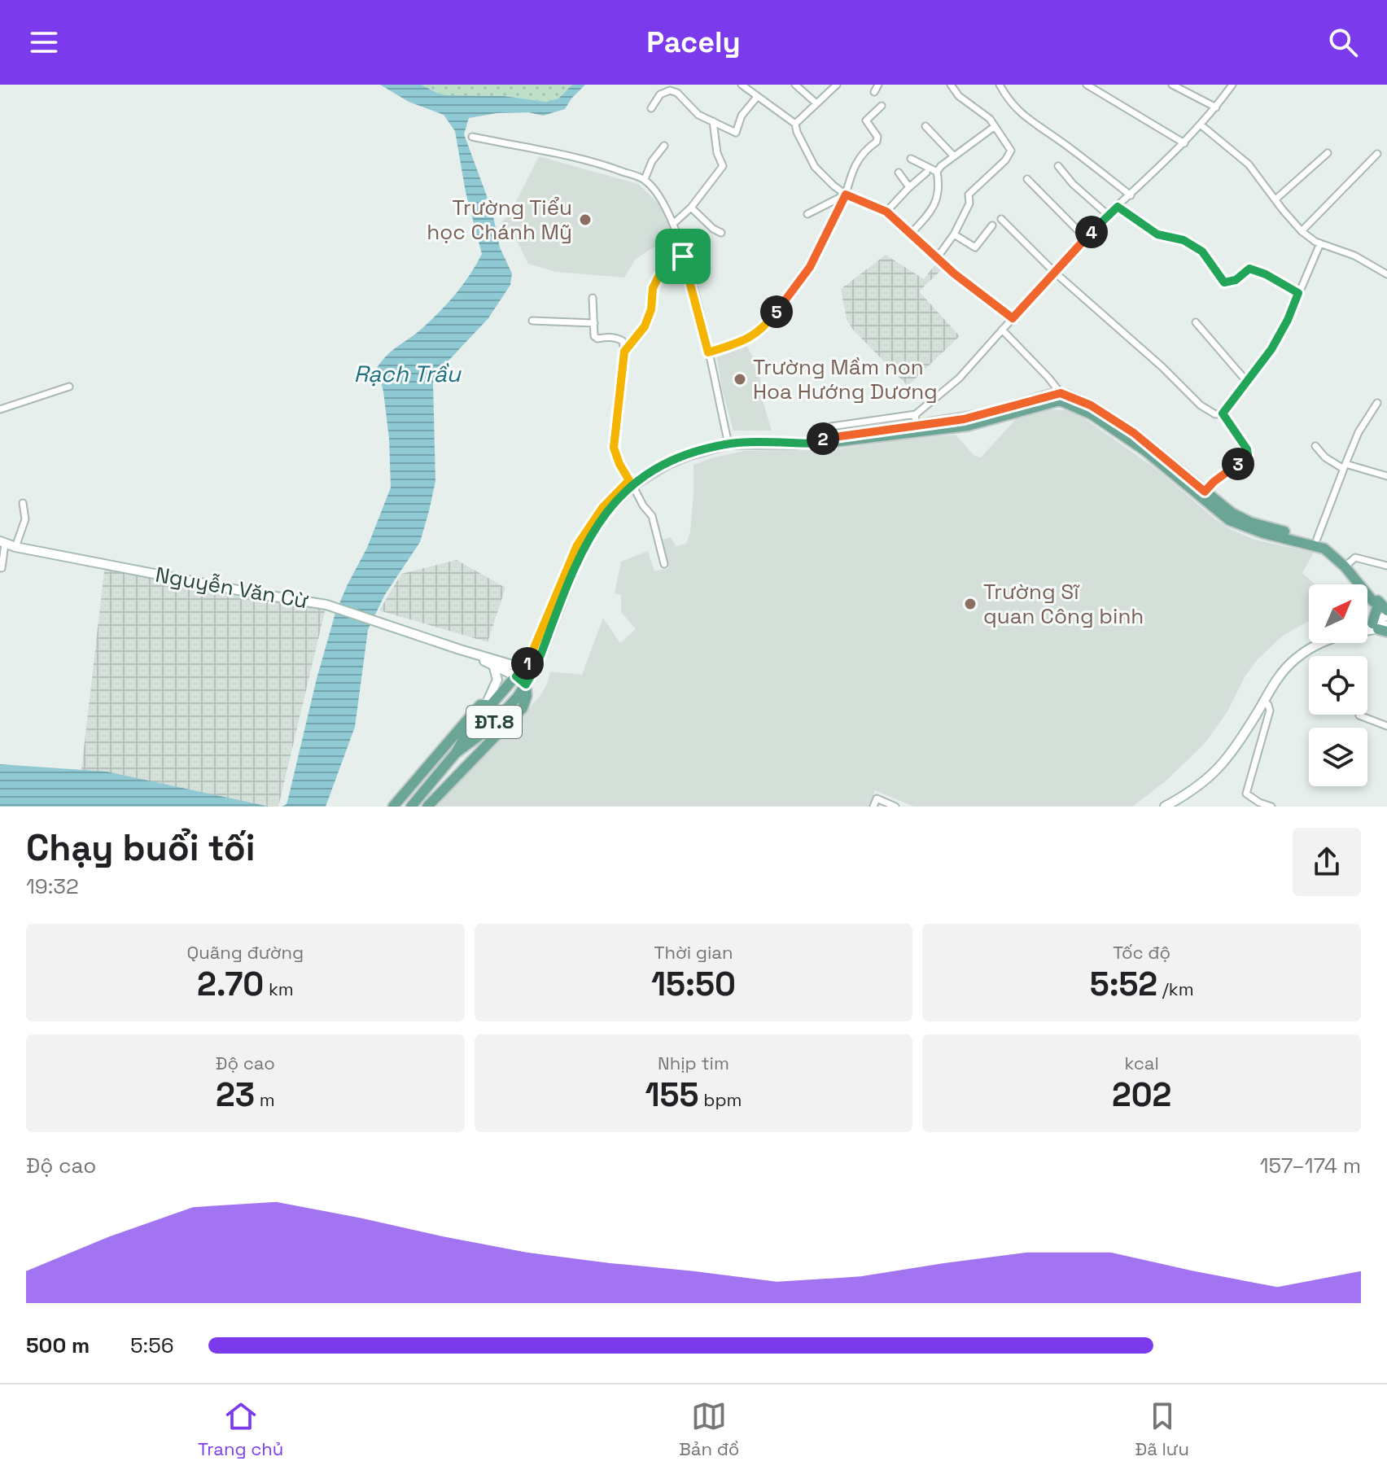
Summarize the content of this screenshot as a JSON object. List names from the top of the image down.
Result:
{
  "streets": {
    "main road": ["ĐT.8"],
    "street": ["Nguyễn Văn Cừ"]
  },
  "crossings": [
    ["Nguyễn Văn Cừ", "ĐT.8"]
  ],
  "water": ["Rạch Trầu"],
  "places": ["Trường Tiểu học Chánh Mỹ", "Trường Mầm non Hoa Hướng Dương", "Trường Sĩ quan Công binh"],
  "north": "top right",
  "page": {
    "header": "Pacely",
    "pins": [
      "4",
      "5",
      "2",
      "3",
      "1"
    ],
    "heading": ["Chạy buổi tối", "19:32"],
    "stats": [
      ["Quãng đường", "2.70 km"],
      ["Thời gian", "15:50"],
      ["Tốc độ", "5:52 /km"],
      ["Độ cao", "23 m"],
      ["Nhịp tim", "155 bpm"],
      ["kcal", "202"]
    ],
    "chart": ["Độ cao", "157–174 m"],
    "list": [
      {
        "name": "500 m",
        "note": "5:56"
      }
    ],
    "tabs": ["Trang chủ", "Bản đồ", "Đã lưu"]
  }
}
